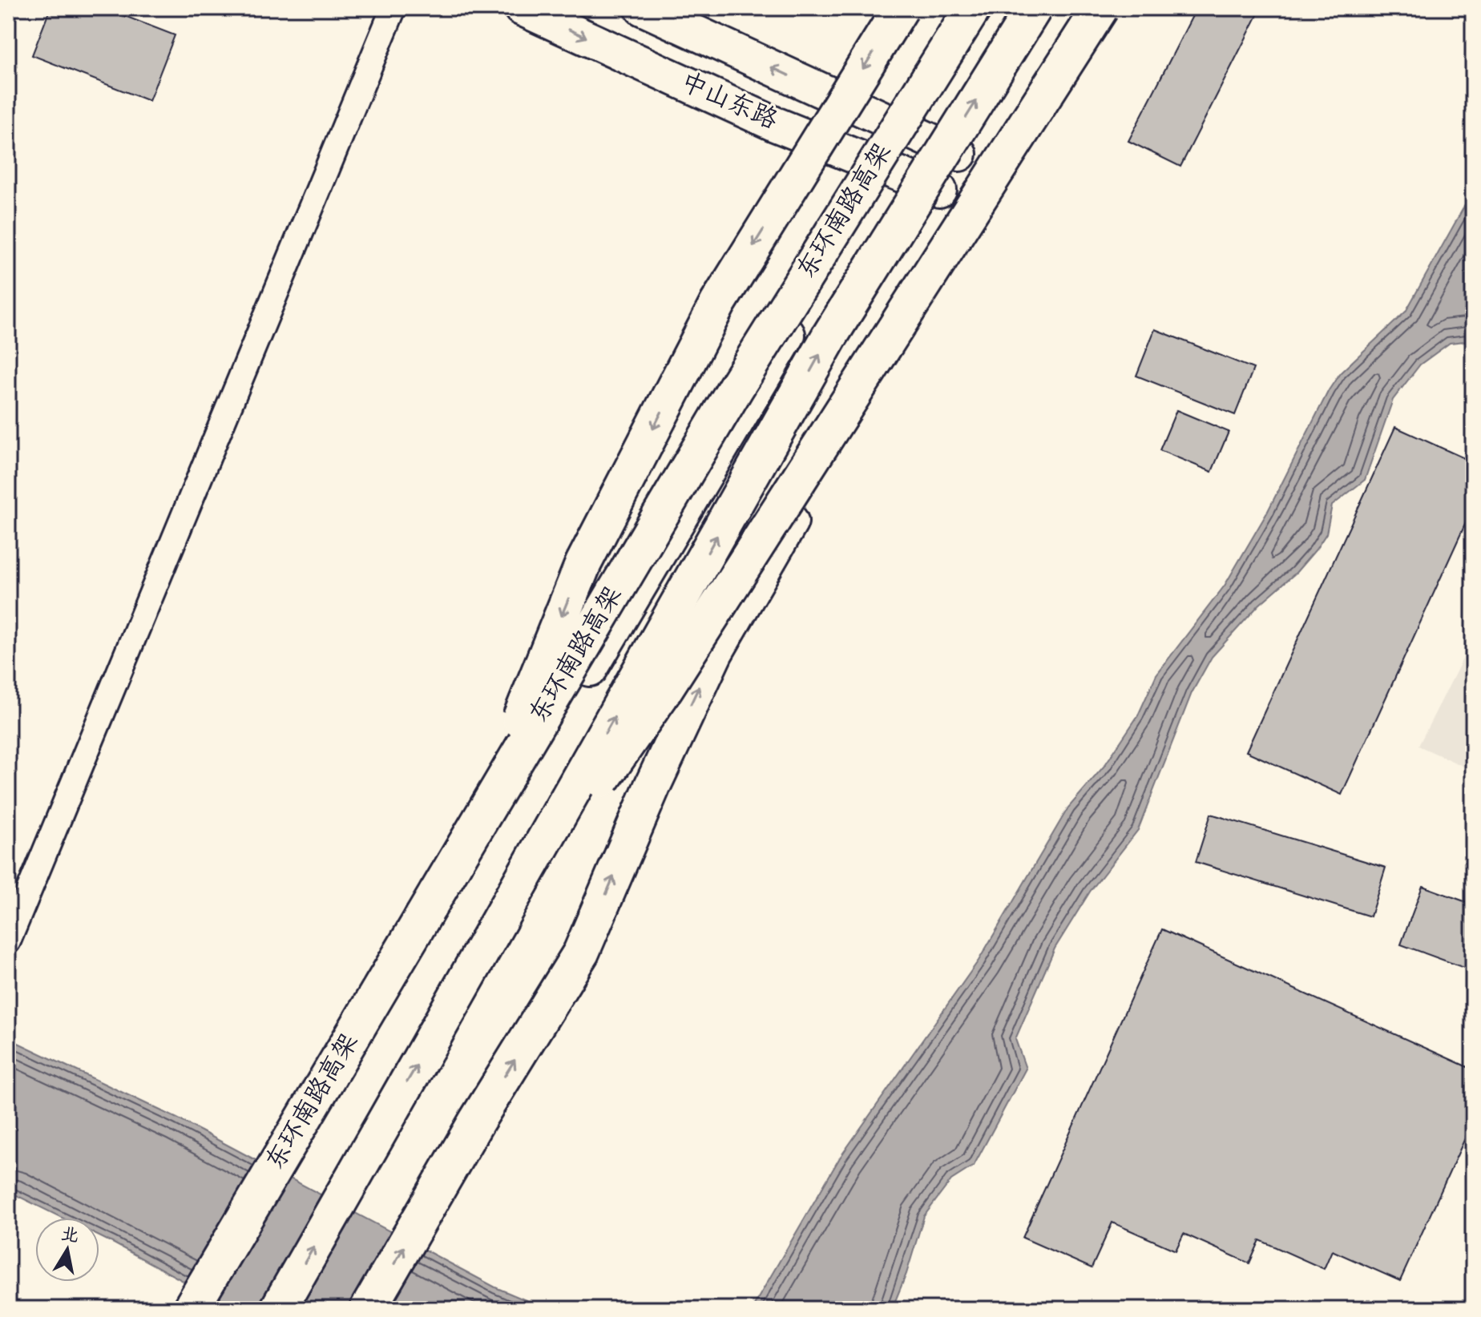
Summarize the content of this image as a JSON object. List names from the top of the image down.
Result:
{
  "streets": {
    "main road": ["中山东路", "东环南路高架"]
  },
  "north": "top"
}
